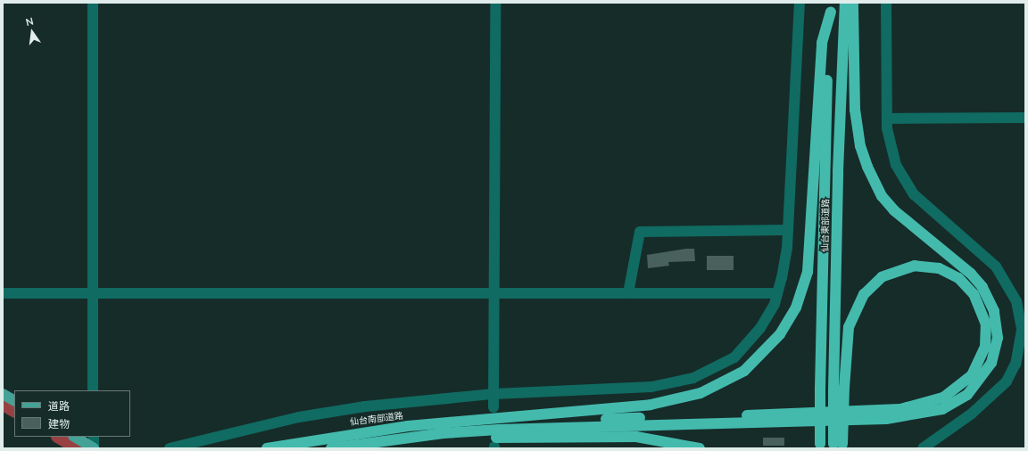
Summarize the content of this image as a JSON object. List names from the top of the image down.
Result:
{
  "streets": {
    "highway": ["仙台東部道路", "仙台南部道路"]
  },
  "legend": ["道路", "建物"],
  "north": "top"
}
